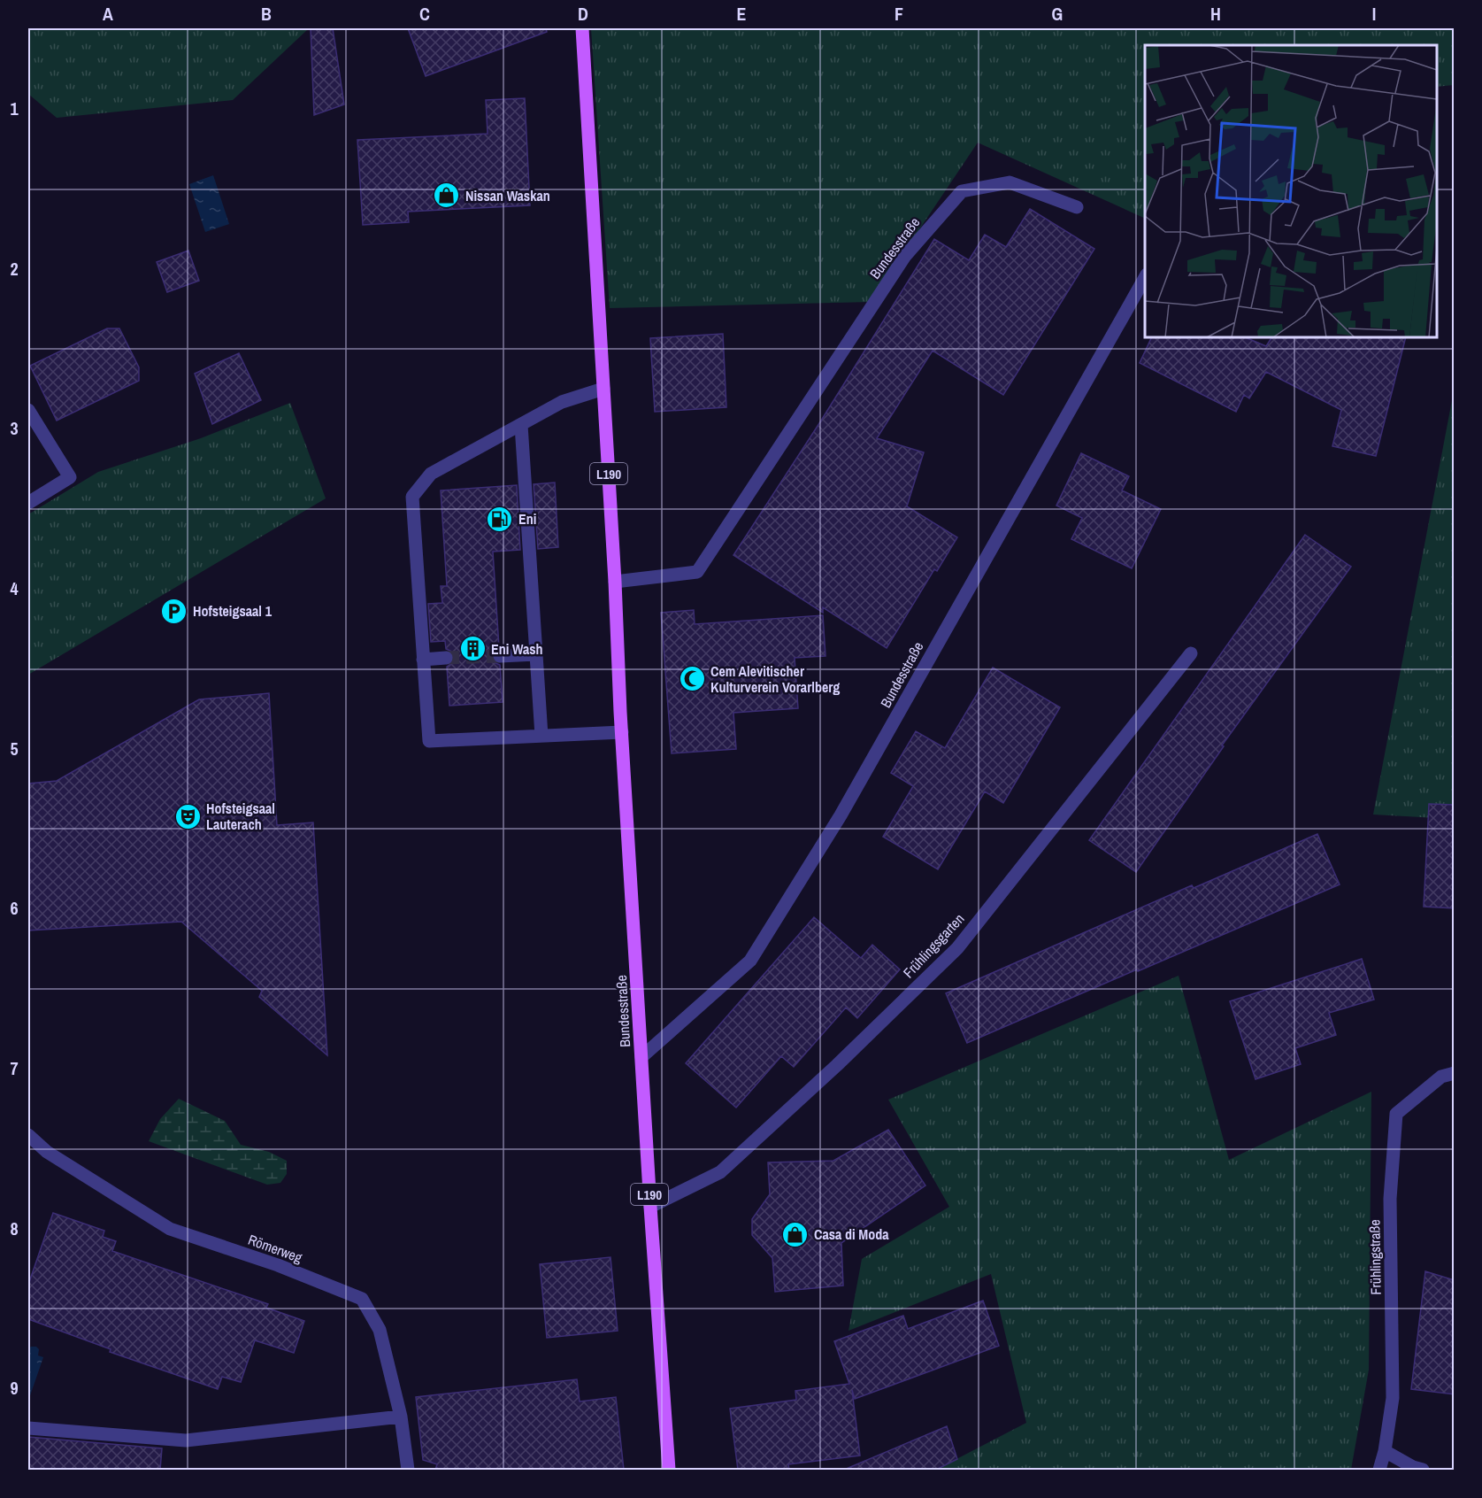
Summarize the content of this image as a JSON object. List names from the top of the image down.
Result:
{
  "streets": {
    "main road": ["Bundesstraße", "L190"],
    "street": ["Frühlingsgarten", "Römerweg", "Frühlingstraße"]
  },
  "crossings": [
    ["Bundesstraße", "Frühlingsgarten"]
  ],
  "places": {
    "shop": ["Nissan Waskan", "Casa di Moda"],
    "fuel station": ["Eni"],
    "parking": ["Hofsteigsaal 1"],
    "building": ["Eni Wash"],
    "mosque": ["Cem Alevitischer Kulturverein Vorarlberg"],
    "theatre": ["Hofsteigsaal Lauterach"]
  },
  "grid": {
    "columns": [
      "A",
      "B",
      "C",
      "D",
      "E",
      "F",
      "G",
      "H",
      "I"
    ],
    "rows": [
      "1",
      "2",
      "3",
      "4",
      "5",
      "6",
      "7",
      "8",
      "9"
    ]
  }
}
